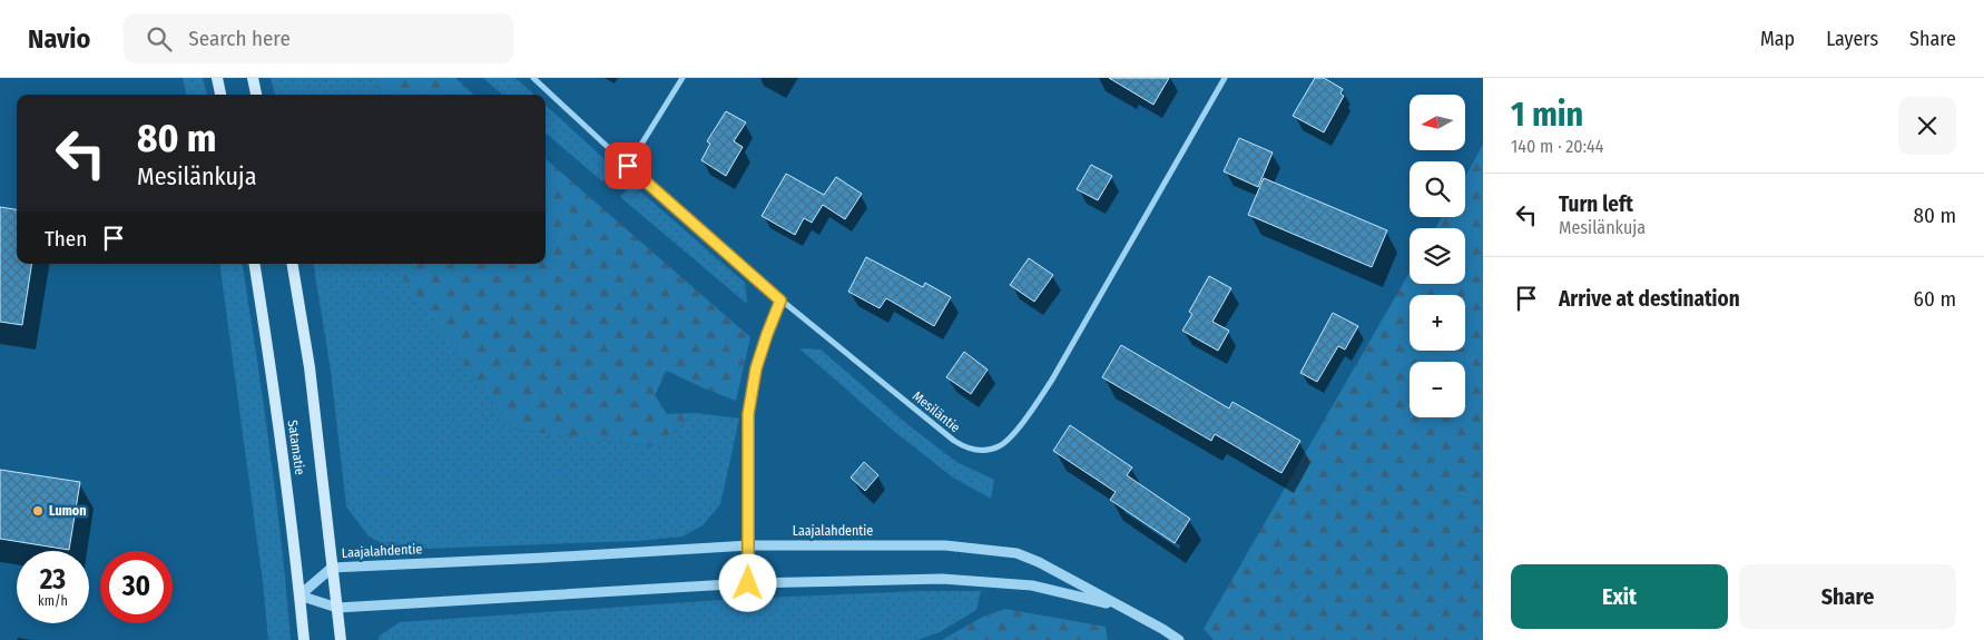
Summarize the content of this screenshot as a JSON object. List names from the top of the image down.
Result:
{
  "streets": {
    "main road": ["Satamatie"],
    "street": ["Mesiläntie", "Laajalahdentie"]
  },
  "crossings": [
    ["Satamatie", "Laajalahdentie"]
  ],
  "places": ["Lumon"],
  "north": "left",
  "page": {
    "header": "Navio",
    "search": "Search here",
    "nav": ["Map", "Layers", "Share"],
    "heading": ["1 min", "140 m · 20:44"],
    "map_buttons": ["+", "−"],
    "turn": ["80 m", "Mesilänkuja"],
    "list": [
      {
        "name": "Turn left",
        "note": "Mesilänkuja",
        "value": "80 m"
      },
      {
        "name": "Arrive at destination",
        "value": "60 m"
      }
    ],
    "then": "Then",
    "speed": "23 km/h",
    "limit": "30",
    "buttons": ["Exit", "Share"]
  }
}
